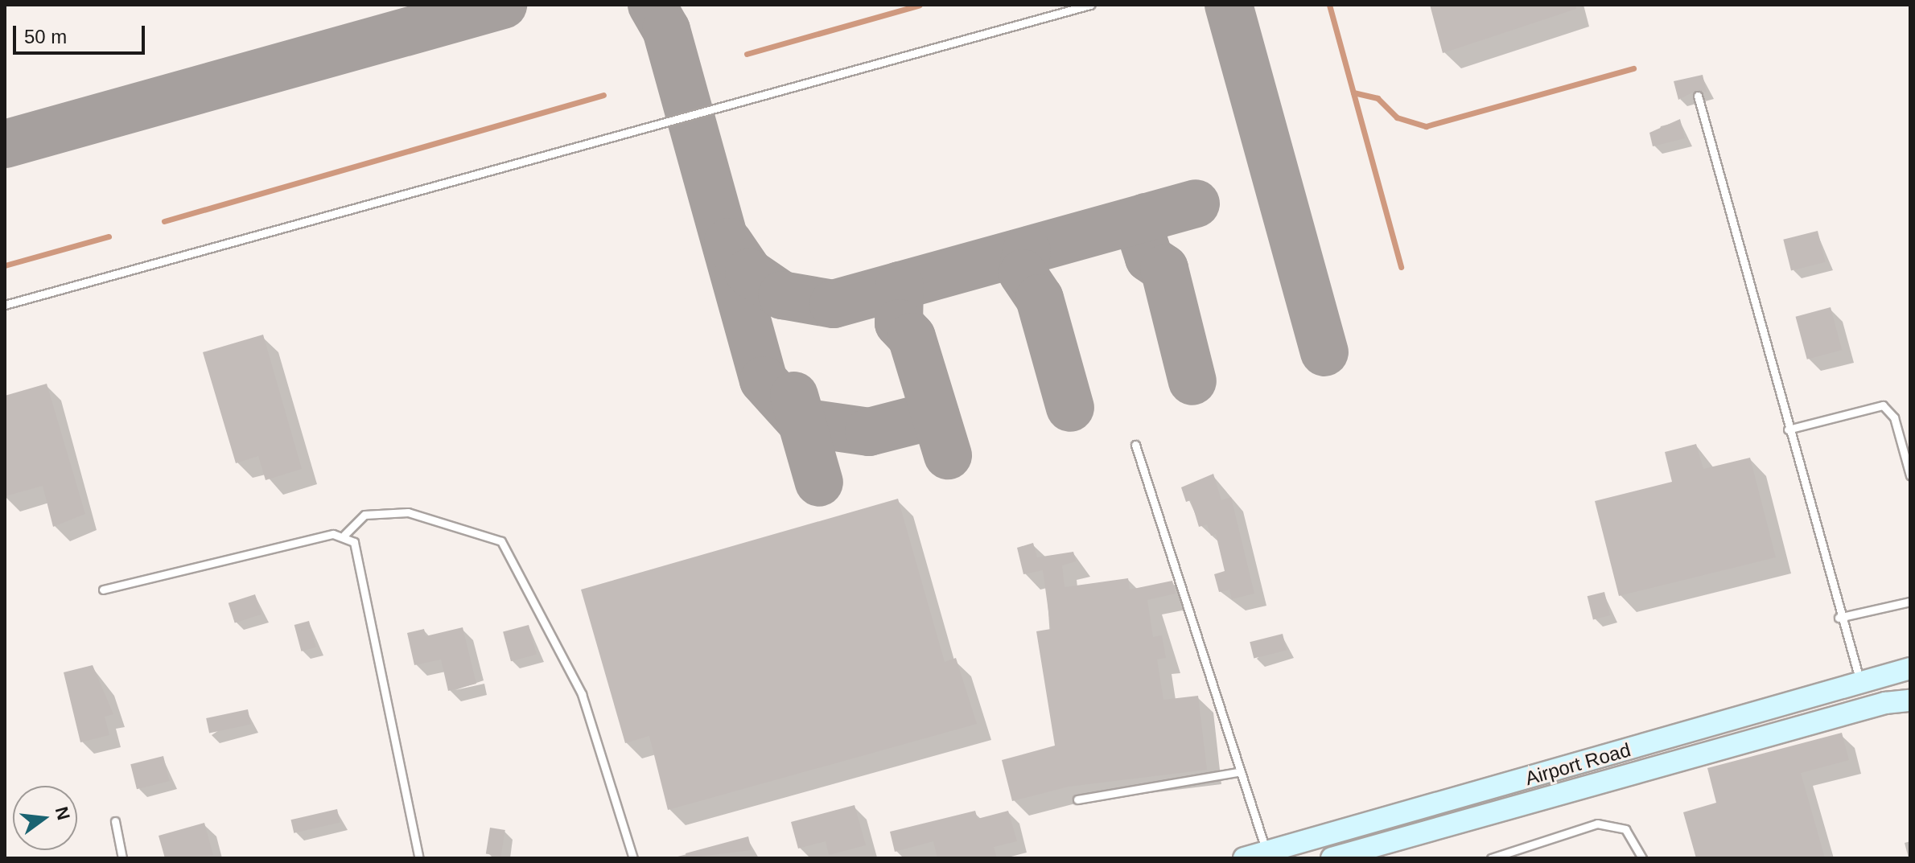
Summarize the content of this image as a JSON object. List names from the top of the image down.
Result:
{
  "streets": {
    "main road": ["Airport Road"]
  },
  "scale_bar": "50 m",
  "north": "right"
}
